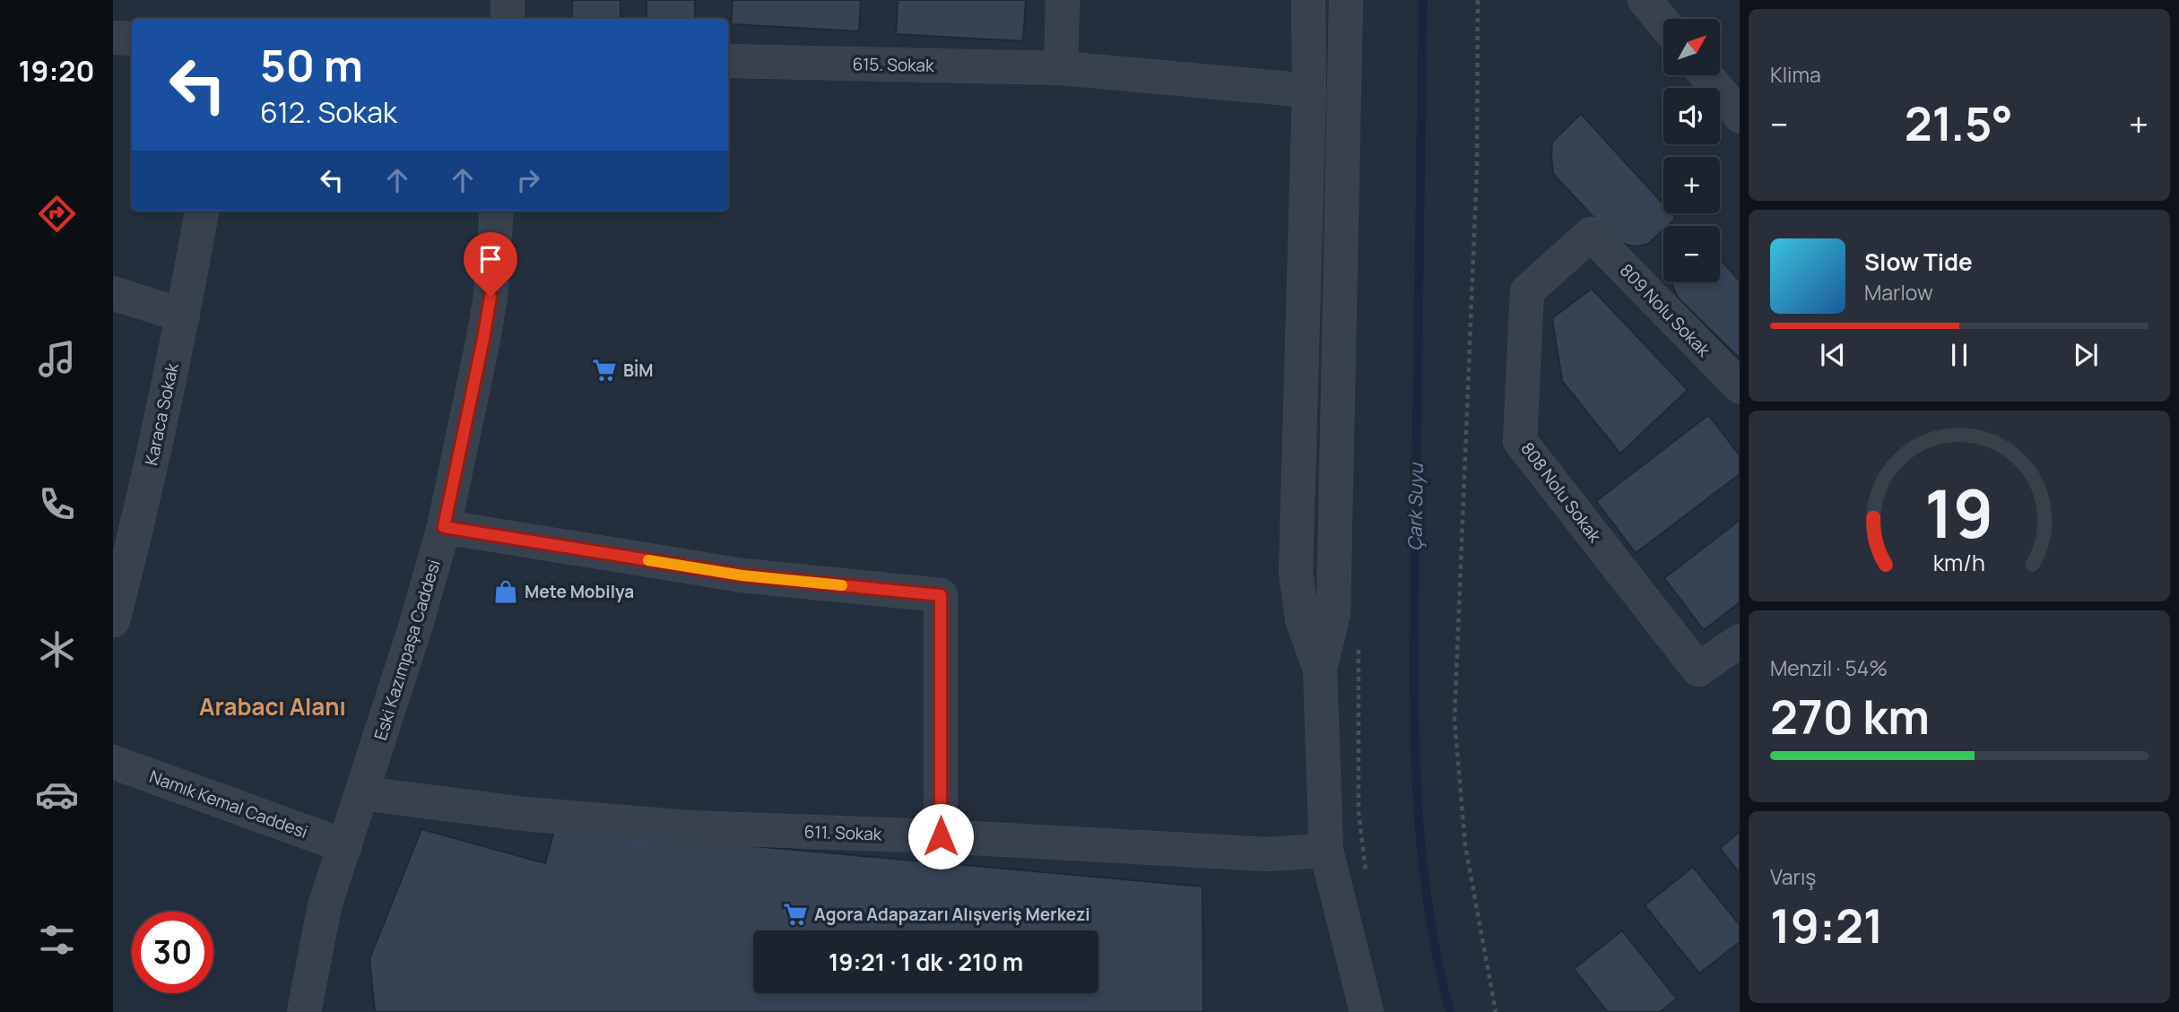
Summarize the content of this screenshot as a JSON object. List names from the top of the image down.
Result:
{
  "streets": {
    "street": [
      "615. Sokak",
      "809 Nolu Sokak",
      "Karaca Sokak",
      "808 Nolu Sokak",
      "Eski Kazımpaşa Caddesi",
      "Namık Kemal Caddesi",
      "611. Sokak"
    ]
  },
  "crossings": [
    ["809 Nolu Sokak", "808 Nolu Sokak"],
    ["Eski Kazımpaşa Caddesi", "Namık Kemal Caddesi"],
    ["Eski Kazımpaşa Caddesi", "611. Sokak"]
  ],
  "districts": ["Arabacı Alanı"],
  "water": ["Çark Suyu"],
  "places": {
    "supermarket": ["BİM", "Agora Adapazarı Alışveriş Merkezi"],
    "shop": ["Mete Mobilya"]
  },
  "north": "top right",
  "page": {
    "tabs": "19:20",
    "tile": [
      "Klima",
      ["Menzil · 54%", "270 km"],
      ["Varış", "19:21"]
    ],
    "map_buttons": ["+", "−"],
    "turn": ["50 m", "612. Sokak"],
    "heat": ["−", "21.5°", "+"],
    "song": ["Slow Tide", "Marlow"],
    "limit": "30",
    "trip": "19:21 · 1 dk · 210 m",
    "gauge": ["19", "km/h"]
  }
}
